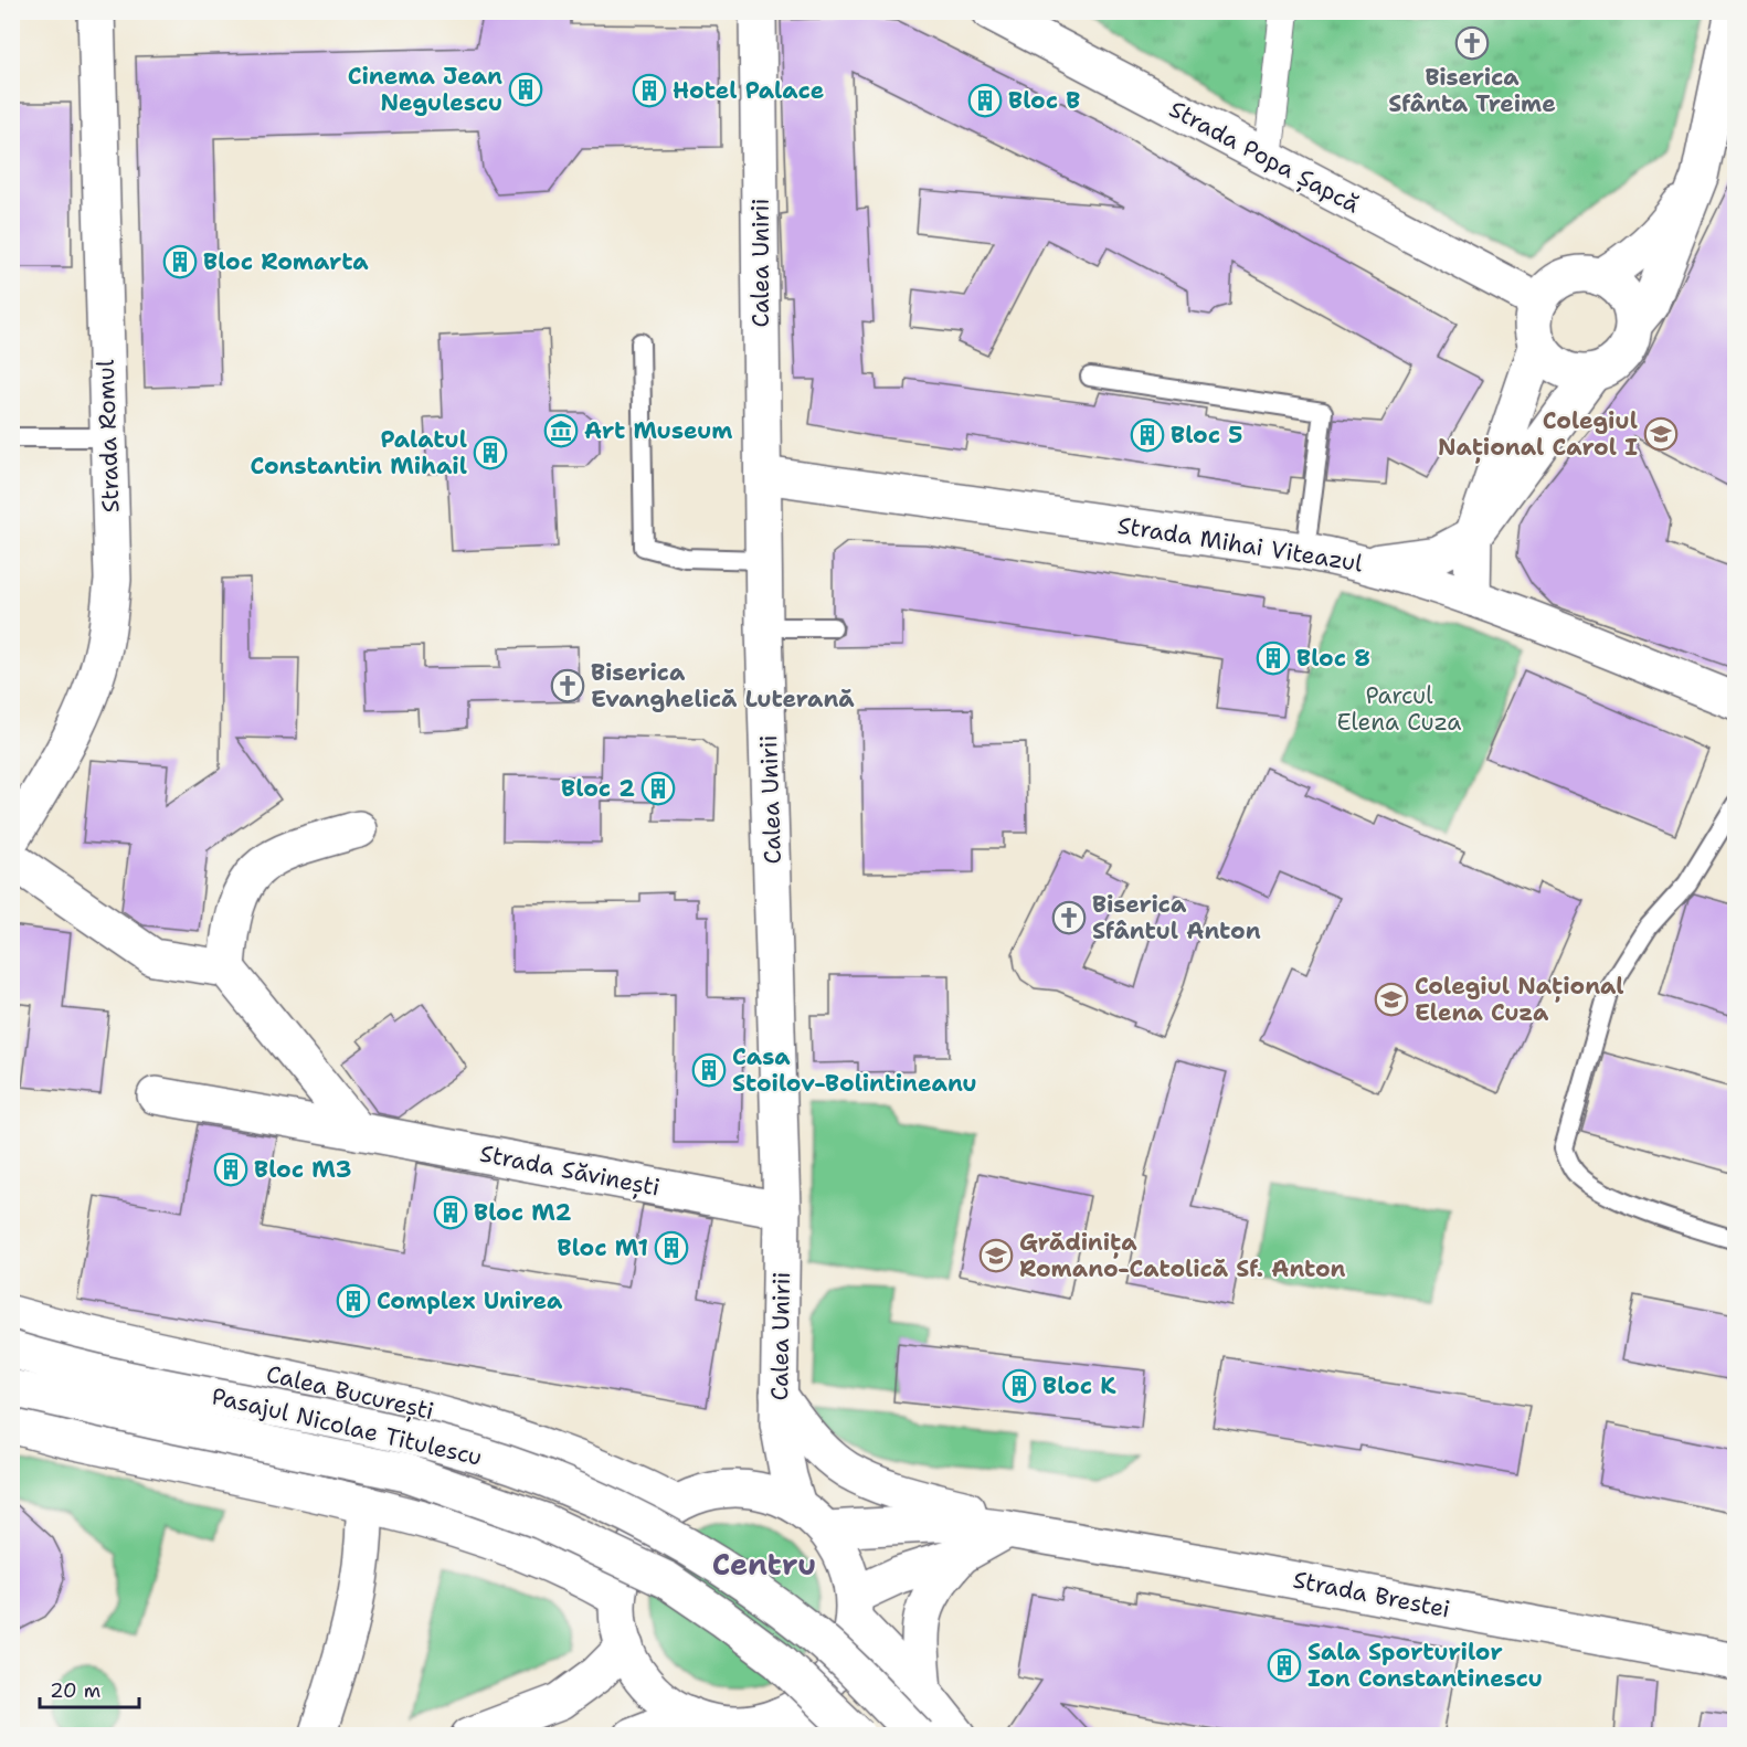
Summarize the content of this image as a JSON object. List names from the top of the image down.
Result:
{
  "streets": {
    "main road": [
      "Strada Popa Șapcă",
      "Calea Unirii",
      "Strada Romul",
      "Strada Mihai Viteazul",
      "Strada Săvinești",
      "Calea București",
      "Pasajul Nicolae Titulescu",
      "Strada Brestei"
    ]
  },
  "crossings": [
    ["Calea Unirii", "Strada Mihai Viteazul"],
    ["Calea Unirii", "Strada Săvinești"]
  ],
  "districts": ["Centru"],
  "parks": ["Parcul Elena Cuza"],
  "places": {
    "church": ["Biserica Sfânta Treime", "Biserica Evanghelică Luterană", "Biserica Sfântul Anton"],
    "building": [
      "Cinema Jean Negulescu",
      "Hotel Palace",
      "Bloc B",
      "Bloc Romarta",
      "Bloc 5",
      "Palatul Constantin Mihail",
      "Bloc 8",
      "Bloc 2",
      "Casa Stoilov-Bolintineanu",
      "Bloc M3",
      "Bloc M2",
      "Bloc M1",
      "Complex Unirea",
      "Bloc K",
      "Sala Sporturilor Ion Constantinescu"
    ],
    "museum": ["Art Museum"],
    "school or university": ["Colegiul Național Carol I", "Colegiul Național Elena Cuza", "Grădinița Romano-Catolică Sf. Anton"]
  },
  "scale_bar": "20 m"
}
